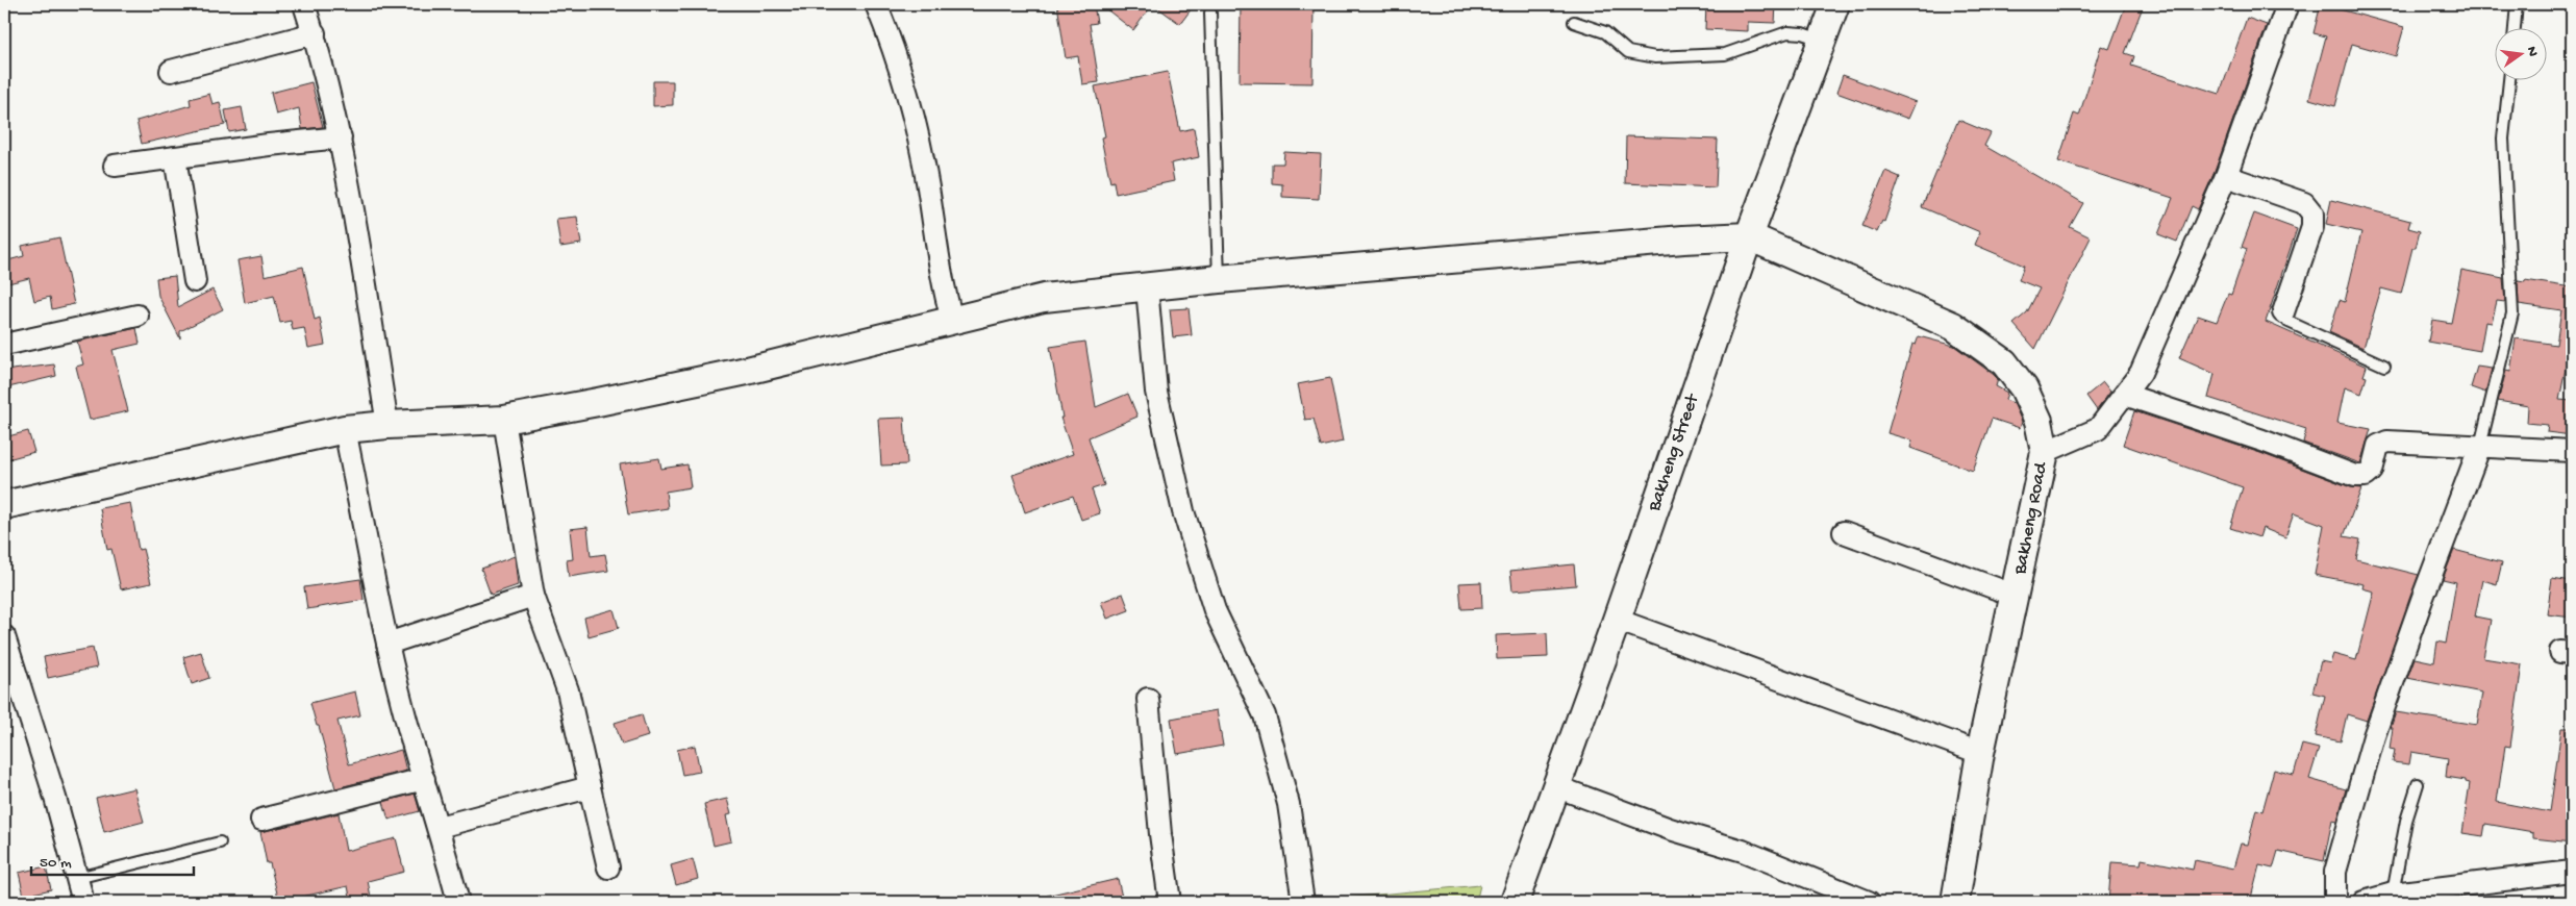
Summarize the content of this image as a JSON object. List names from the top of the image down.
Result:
{
  "streets": {
    "street": ["Bakheng Street", "Bakheng Road"]
  },
  "crossings": [
    ["Bakheng Street", "Bakheng Road"]
  ],
  "scale_bar": "50 m",
  "north": "right"
}
